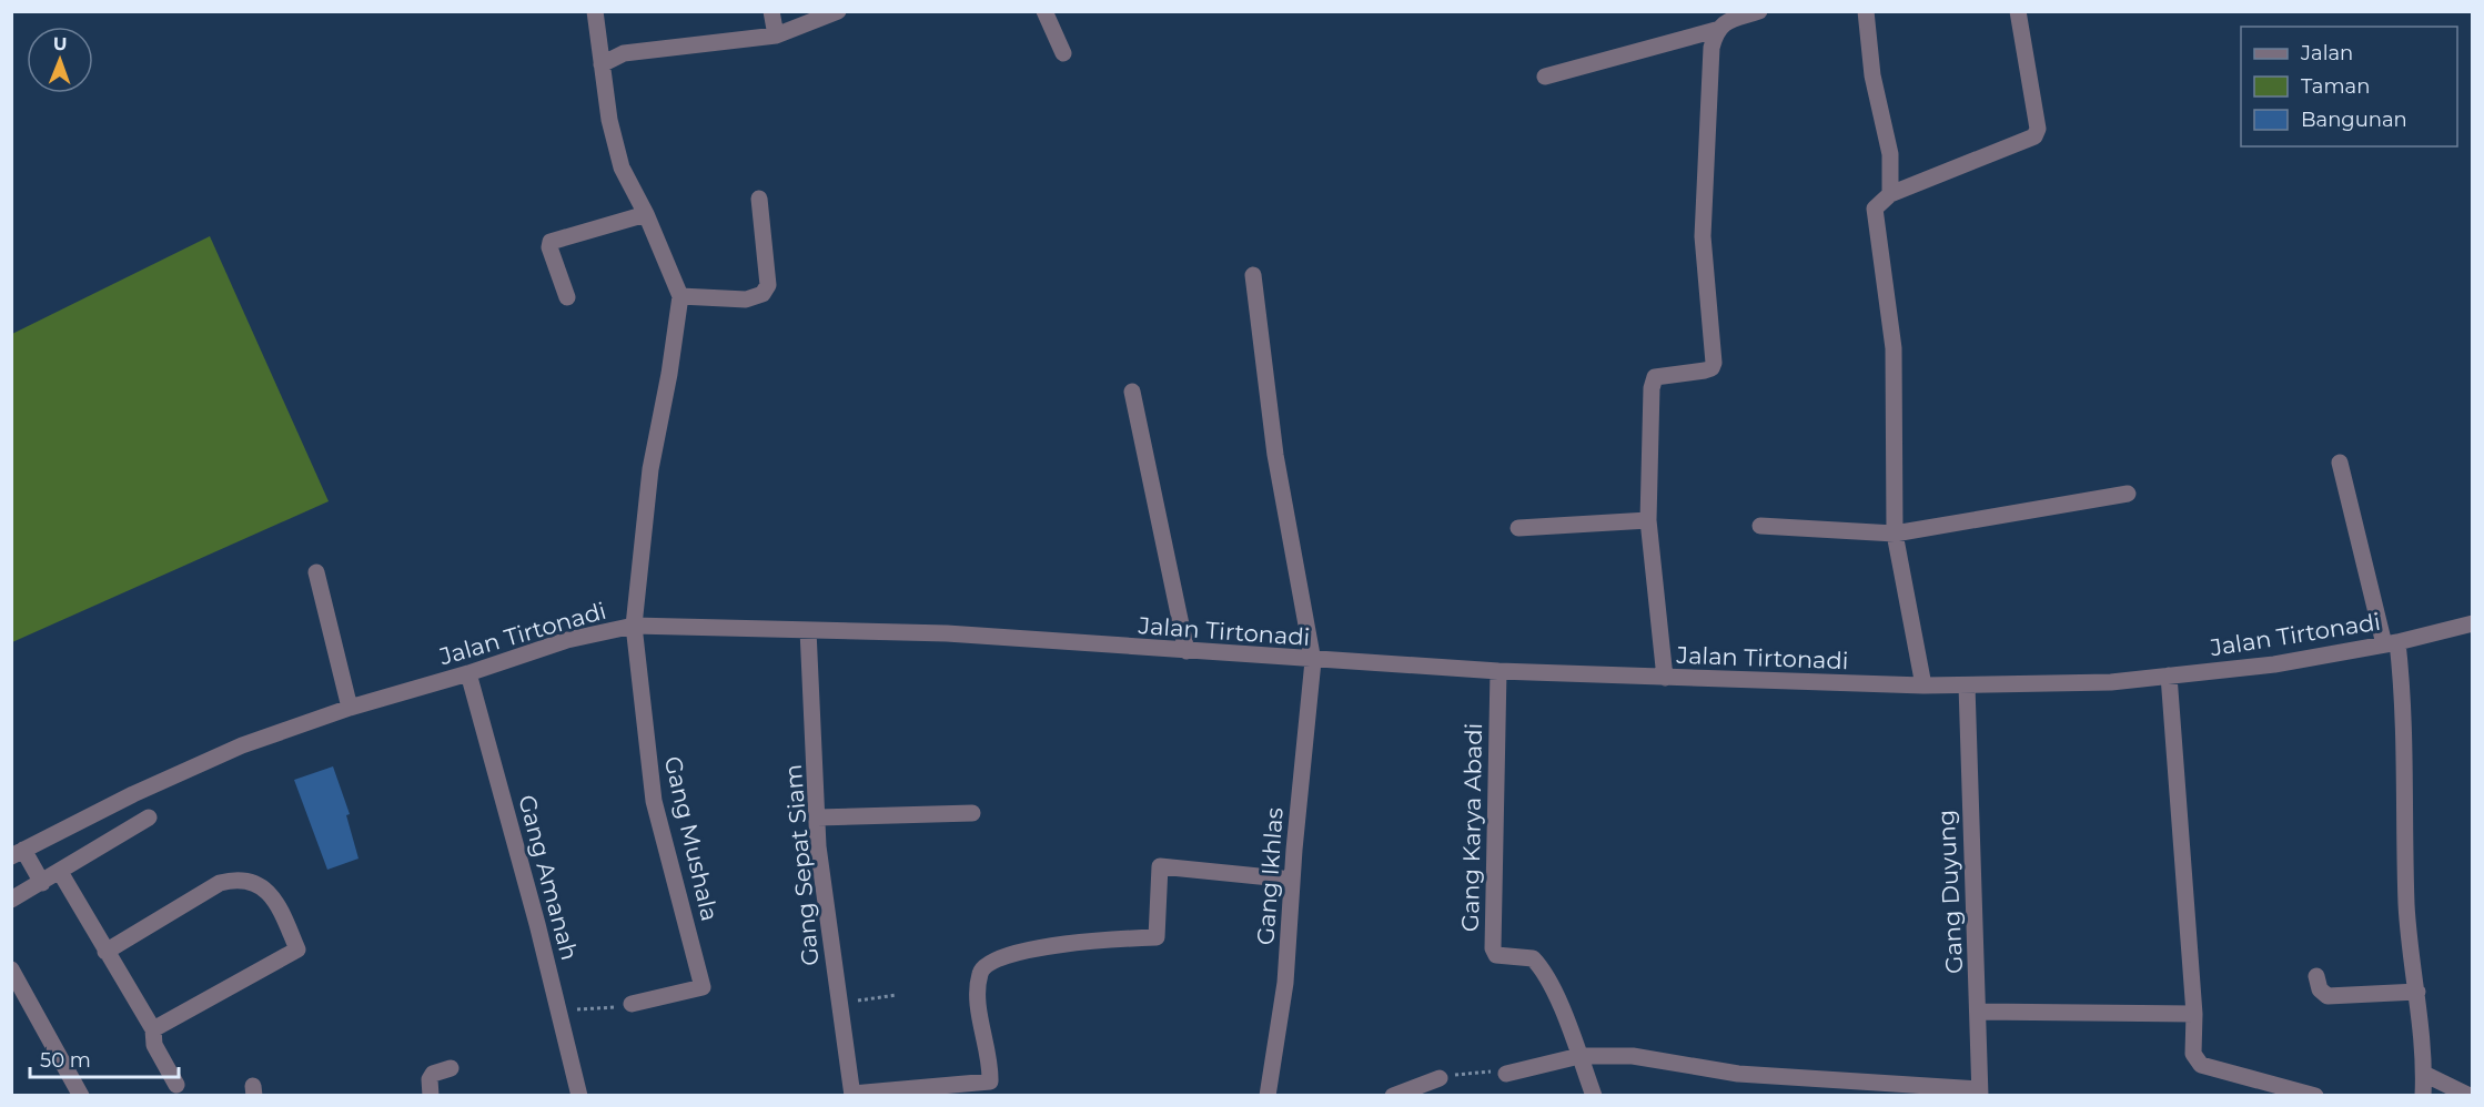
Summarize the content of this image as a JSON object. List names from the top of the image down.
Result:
{
  "streets": {
    "street": [
      "Jalan Tirtonadi",
      "Gang Karya Abadi",
      "Gang Mushala",
      "Gang Sepat Siam",
      "Gang Ikhlas",
      "Gang Amanah",
      "Gang Duyung"
    ]
  },
  "crossings": [
    ["Jalan Tirtonadi", "Gang Karya Abadi"],
    ["Jalan Tirtonadi", "Gang Mushala"],
    ["Jalan Tirtonadi", "Gang Sepat Siam"],
    ["Jalan Tirtonadi", "Gang Ikhlas"],
    ["Jalan Tirtonadi", "Gang Amanah"],
    ["Jalan Tirtonadi", "Gang Duyung"]
  ],
  "legend": ["Jalan", "Taman", "Bangunan"],
  "scale_bar": "50 m",
  "north": "top"
}
